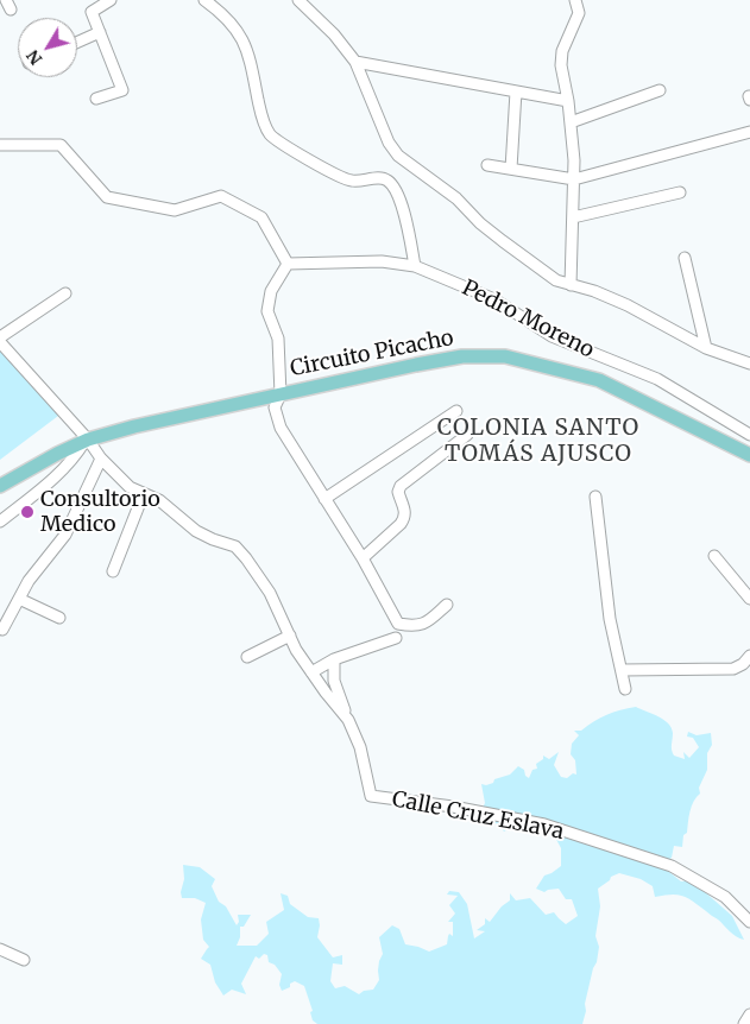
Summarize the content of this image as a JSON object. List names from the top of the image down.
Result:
{
  "streets": {
    "main road": ["Circuito Picacho"],
    "street": ["Pedro Moreno", "Calle Cruz Eslava"]
  },
  "crossings": [
    ["Circuito Picacho", "Calle Cruz Eslava"]
  ],
  "districts": ["COLONIA SANTO TOMÁS AJUSCO"],
  "places": ["Consultorio Medico"],
  "north": "bottom left"
}
